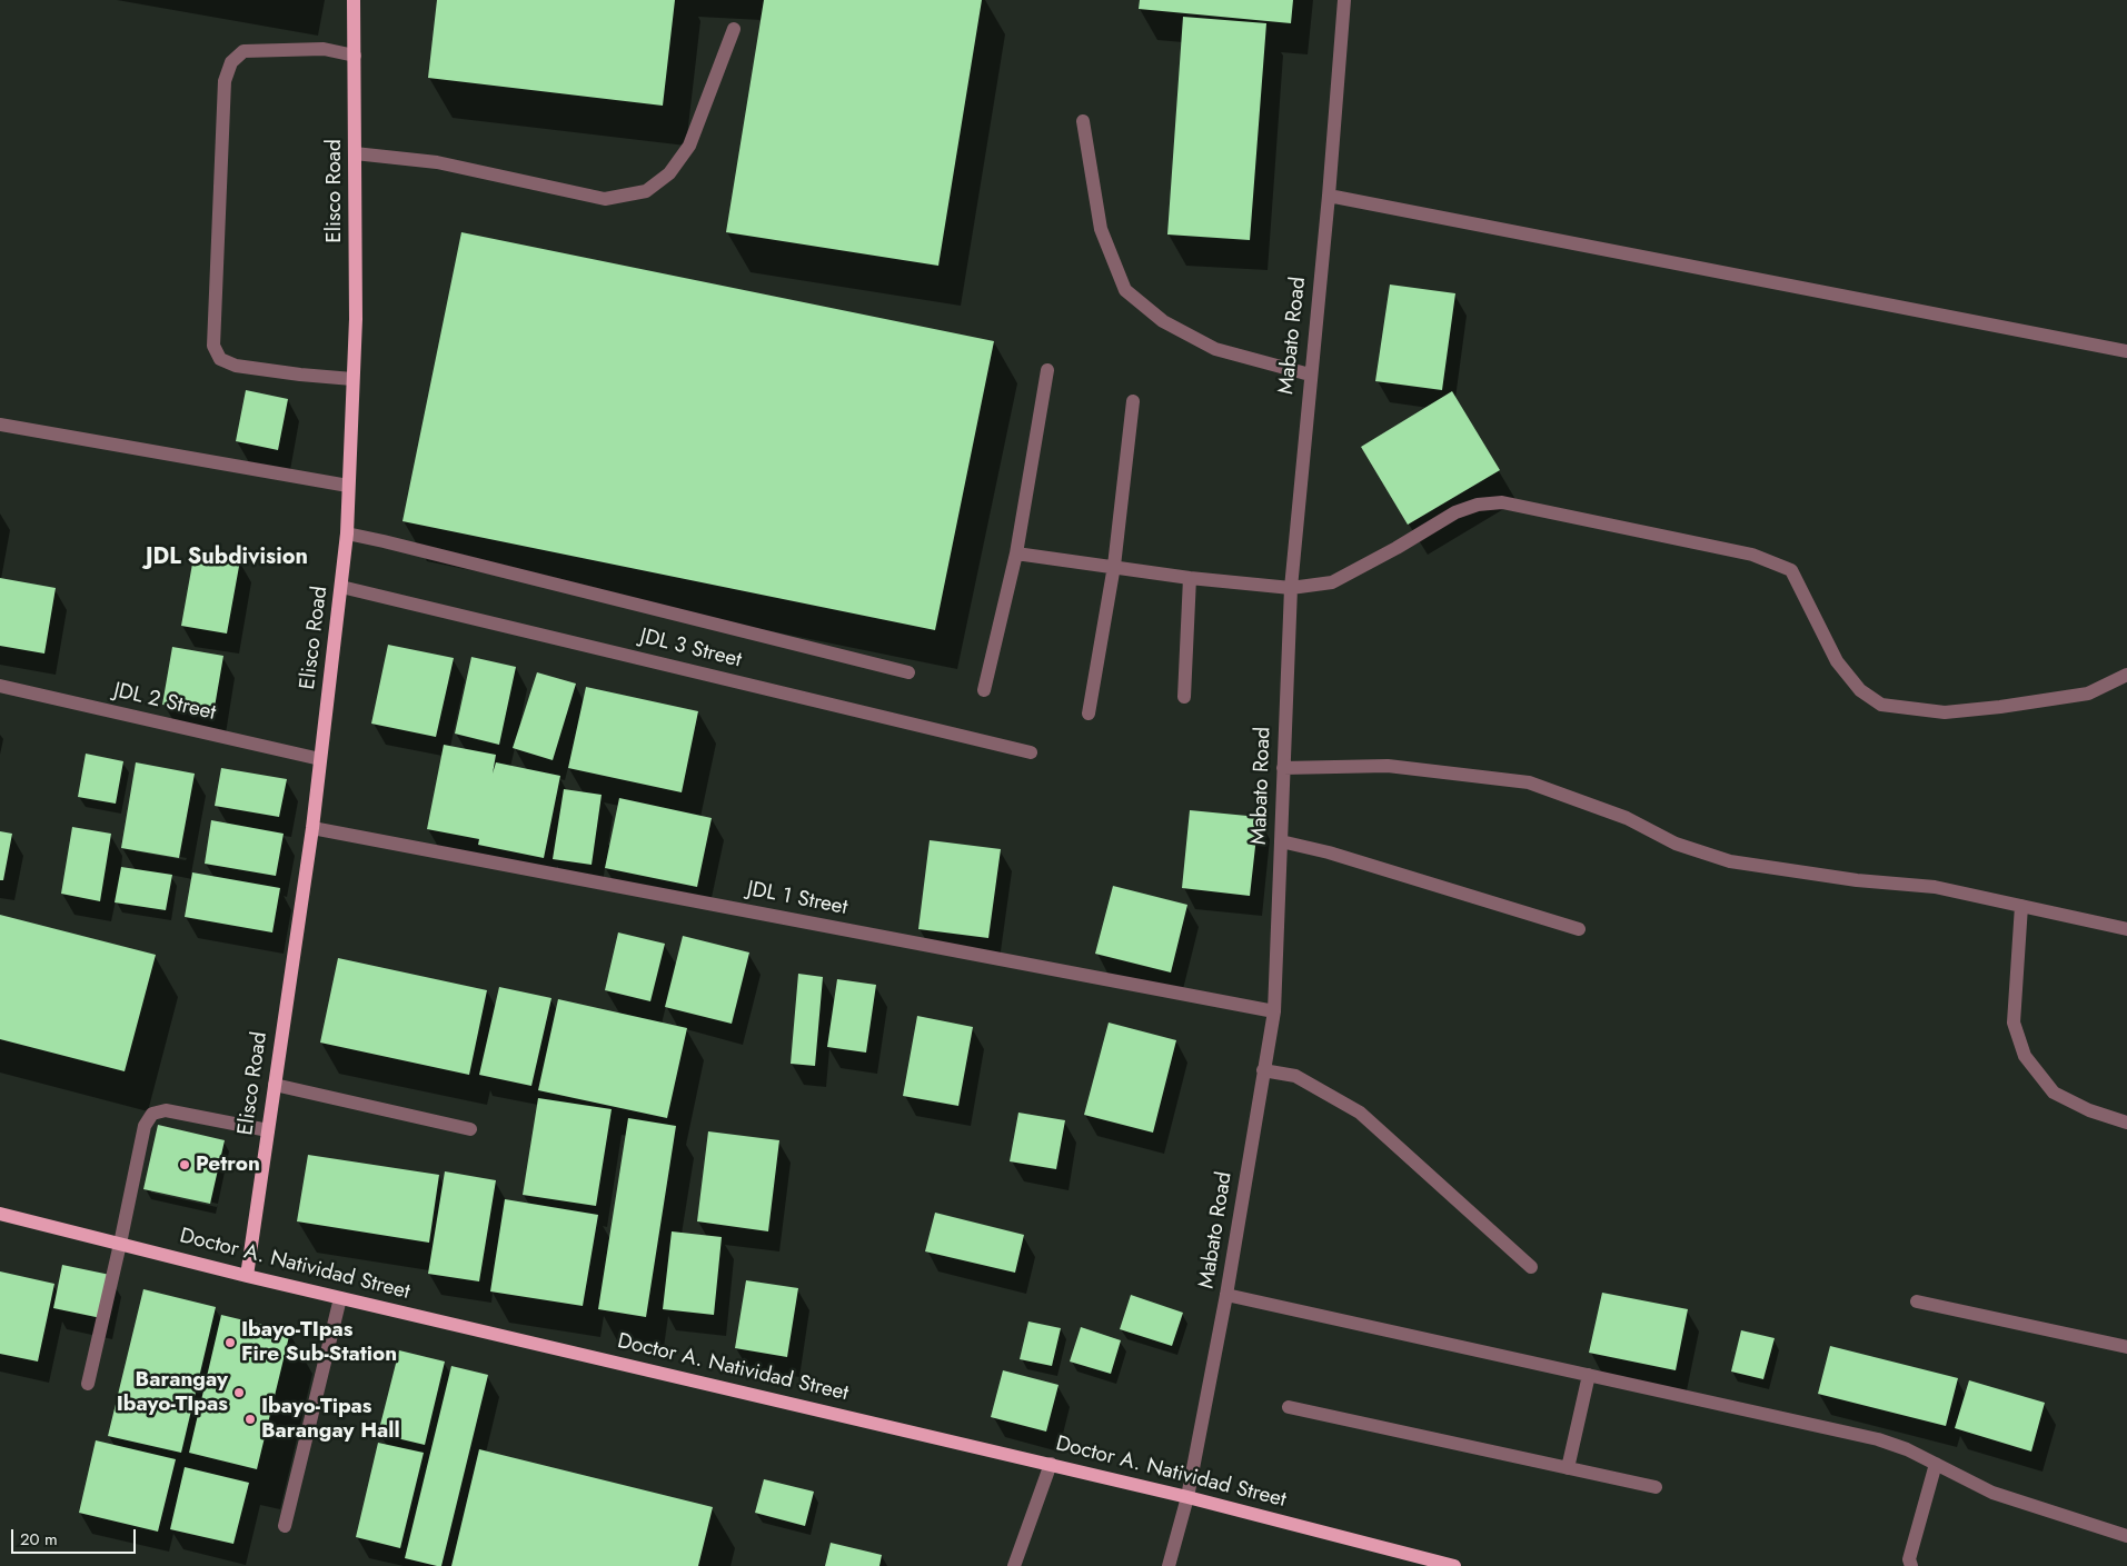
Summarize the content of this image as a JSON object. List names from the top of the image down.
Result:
{
  "streets": {
    "main road": ["Elisco Road", "Doctor A. Natividad Street"],
    "street": [
      "Mabato Road",
      "JDL 3 Street",
      "JDL 2 Street",
      "JDL 1 Street"
    ]
  },
  "crossings": [
    ["Elisco Road", "JDL 3 Street"],
    ["Elisco Road", "JDL 2 Street"],
    ["Elisco Road", "JDL 1 Street"],
    ["Elisco Road", "Doctor A. Natividad Street"],
    ["Mabato Road", "JDL 1 Street"],
    ["Mabato Road", "Doctor A. Natividad Street"]
  ],
  "districts": ["JDL Subdivision"],
  "places": [
    "Petron",
    "Ibayo-TIpas Fire Sub-Station",
    "Barangay Ibayo-TIpas",
    "Ibayo-Tipas Barangay Hall"
  ],
  "scale_bar": "20 m"
}
